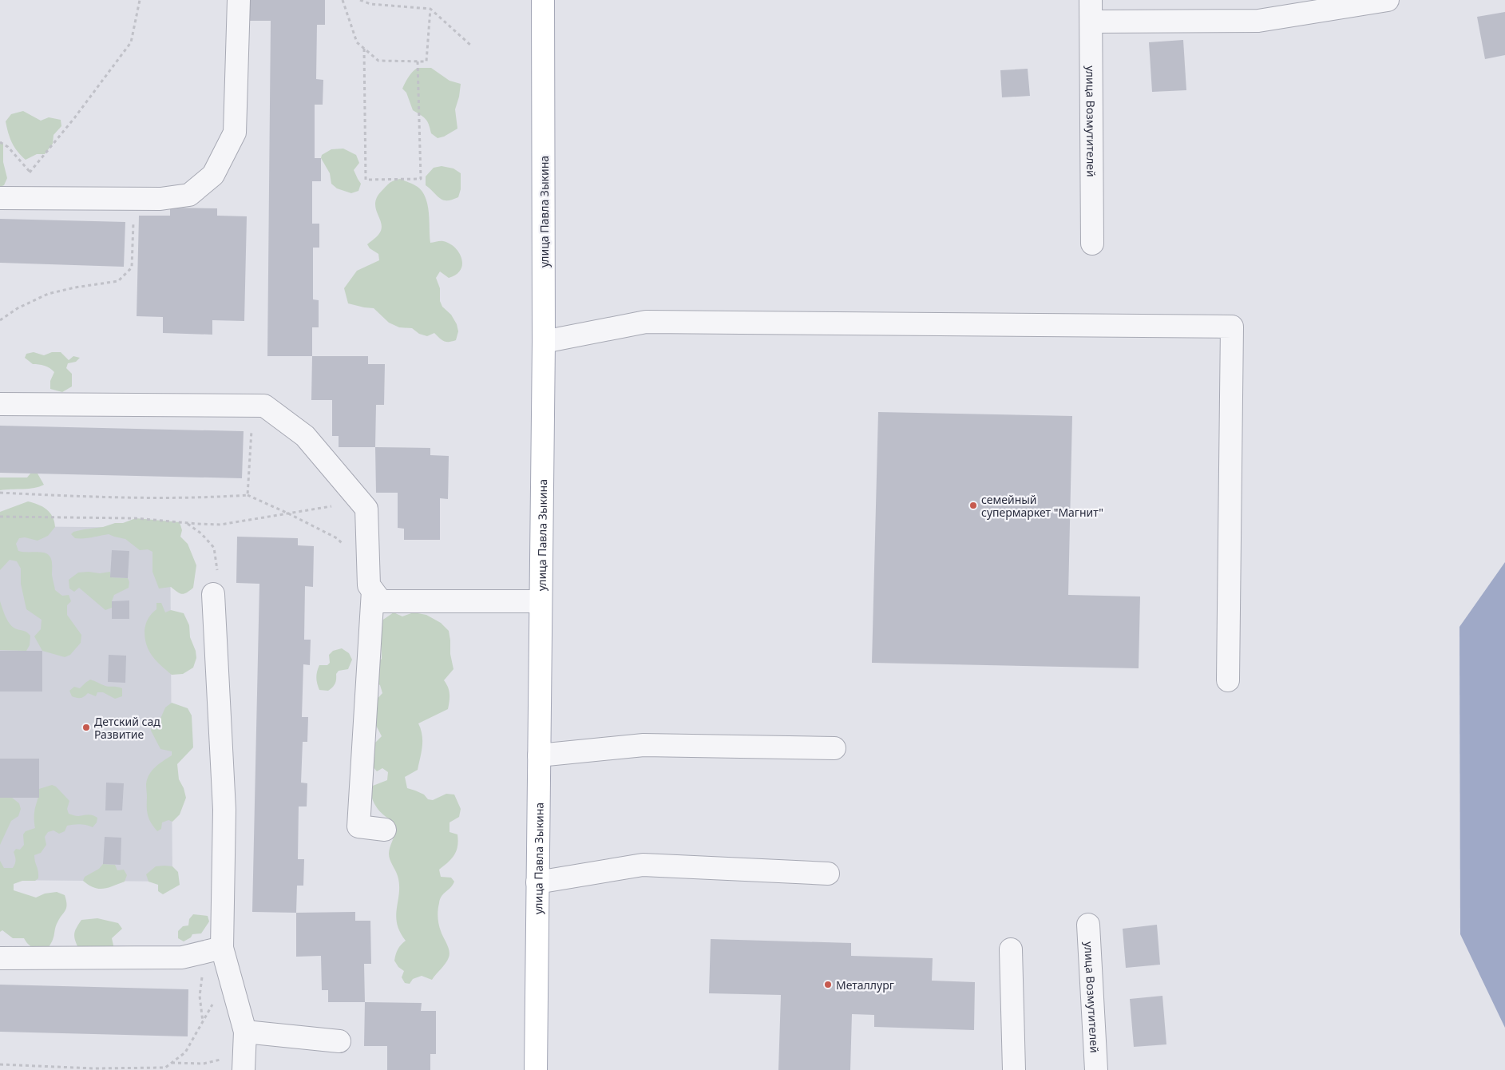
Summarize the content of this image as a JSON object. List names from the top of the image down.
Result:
{
  "streets": {
    "main road": ["улица Павла Зыкина"],
    "street": ["улица Возмутителей"]
  },
  "places": ["семейный супермаркет \"Магнит\"", "Детский сад Развитие", "Металлург"]
}
